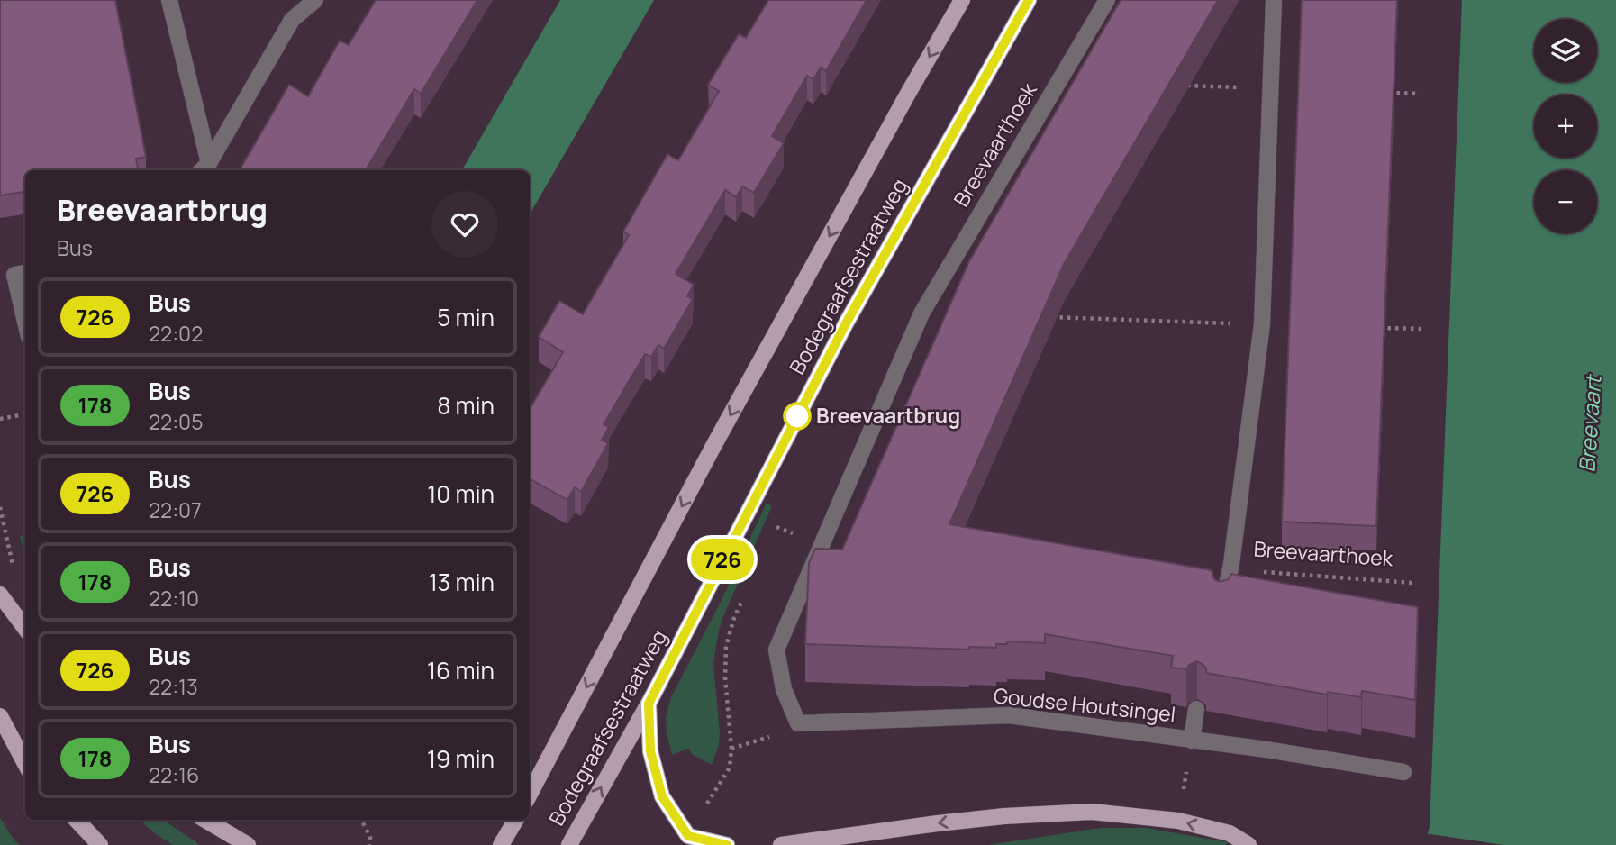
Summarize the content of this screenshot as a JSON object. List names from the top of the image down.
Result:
{
  "streets": {
    "main road": ["Bodegraafsestraatweg"],
    "street": ["Breevaarthoek", "Goudse Houtsingel"]
  },
  "crossings": [
    ["Breevaarthoek", "Goudse Houtsingel"]
  ],
  "water": ["Breevaart"],
  "places": ["Breevaartbrug"],
  "lines": ["bus line 726"],
  "page": {
    "on_map": "726",
    "map_buttons": ["+", "−"],
    "heading": ["Breevaartbrug", "Bus"],
    "list": [
      {
        "mark": "726",
        "name": "Bus",
        "note": "22:02",
        "value": "5 min"
      },
      {
        "mark": "178",
        "name": "Bus",
        "note": "22:05",
        "value": "8 min"
      },
      {
        "mark": "726",
        "name": "Bus",
        "note": "22:07",
        "value": "10 min"
      },
      {
        "mark": "178",
        "name": "Bus",
        "note": "22:10",
        "value": "13 min"
      },
      {
        "mark": "726",
        "name": "Bus",
        "note": "22:13",
        "value": "16 min"
      },
      {
        "mark": "178",
        "name": "Bus",
        "note": "22:16",
        "value": "19 min"
      }
    ]
  }
}
